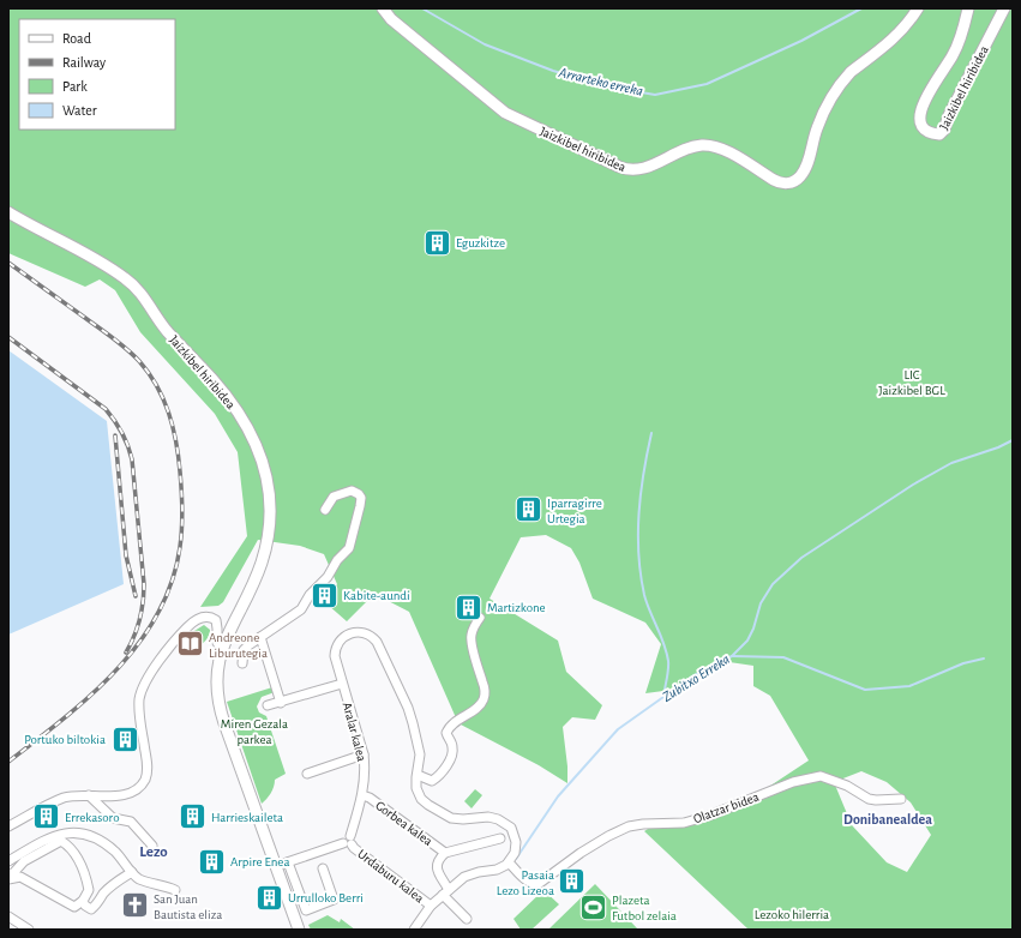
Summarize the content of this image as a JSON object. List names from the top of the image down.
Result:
{
  "streets": {
    "street": [
      "Jaizkibel hiribidea",
      "Aralar kalea",
      "Olatzar bidea",
      "Gorbea kalea",
      "Urdaburu kalea"
    ]
  },
  "crossings": [
    ["Aralar kalea", "Gorbea kalea"],
    ["Aralar kalea", "Urdaburu kalea"]
  ],
  "districts": ["Donibanealdea", "Lezo"],
  "water": ["Arrarteko erreka", "Zubitxo Erreka"],
  "parks": ["LIC Jaizkibel BGL", "Miren Gezala parkea", "Lezoko hilerria"],
  "places": {
    "building": [
      "Eguzkitze",
      "Iparragirre Urtegia",
      "Kabite-aundi",
      "Martizkone",
      "Portuko biltokia",
      "Errekasoro",
      "Harrieskaileta",
      "Arpire Enea",
      "Pasaia Lezo Lizeoa",
      "Urrulloko Berri"
    ],
    "library": ["Andreone Liburutegia"],
    "church": ["San Juan Bautista eliza"],
    "sports": ["Plazeta Futbol zelaia"]
  },
  "legend": [
    "Road",
    "Railway",
    "Park",
    "Water"
  ]
}
